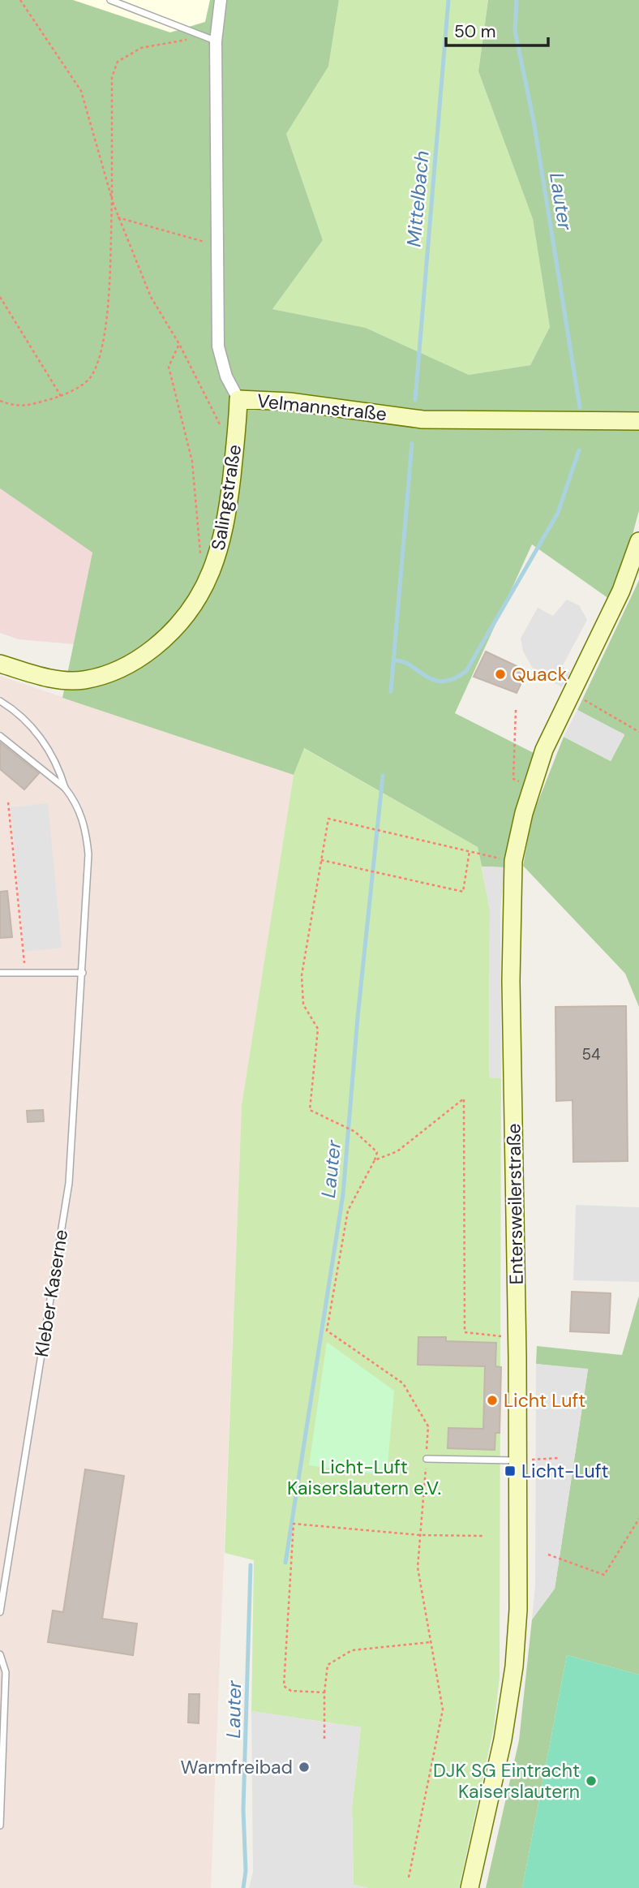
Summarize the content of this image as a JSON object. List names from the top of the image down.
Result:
{
  "streets": {
    "main road": ["Velmannstraße", "Salingstraße", "Entersweilerstraße"],
    "lane": ["Kleber Kaserne"]
  },
  "crossings": [
    ["Velmannstraße", "Salingstraße"]
  ],
  "water": ["Mittelbach", "Lauter"],
  "parks": ["Licht-Luft Kaiserslautern e.V."],
  "places": {
    "other": [
      "Quack",
      "Licht Luft",
      "Warmfreibad",
      "DJK SG Eintracht Kaiserslautern"
    ],
    "transit": ["Licht-Luft"]
  },
  "house_numbers": ["54"],
  "scale_bar": "50 m"
}
